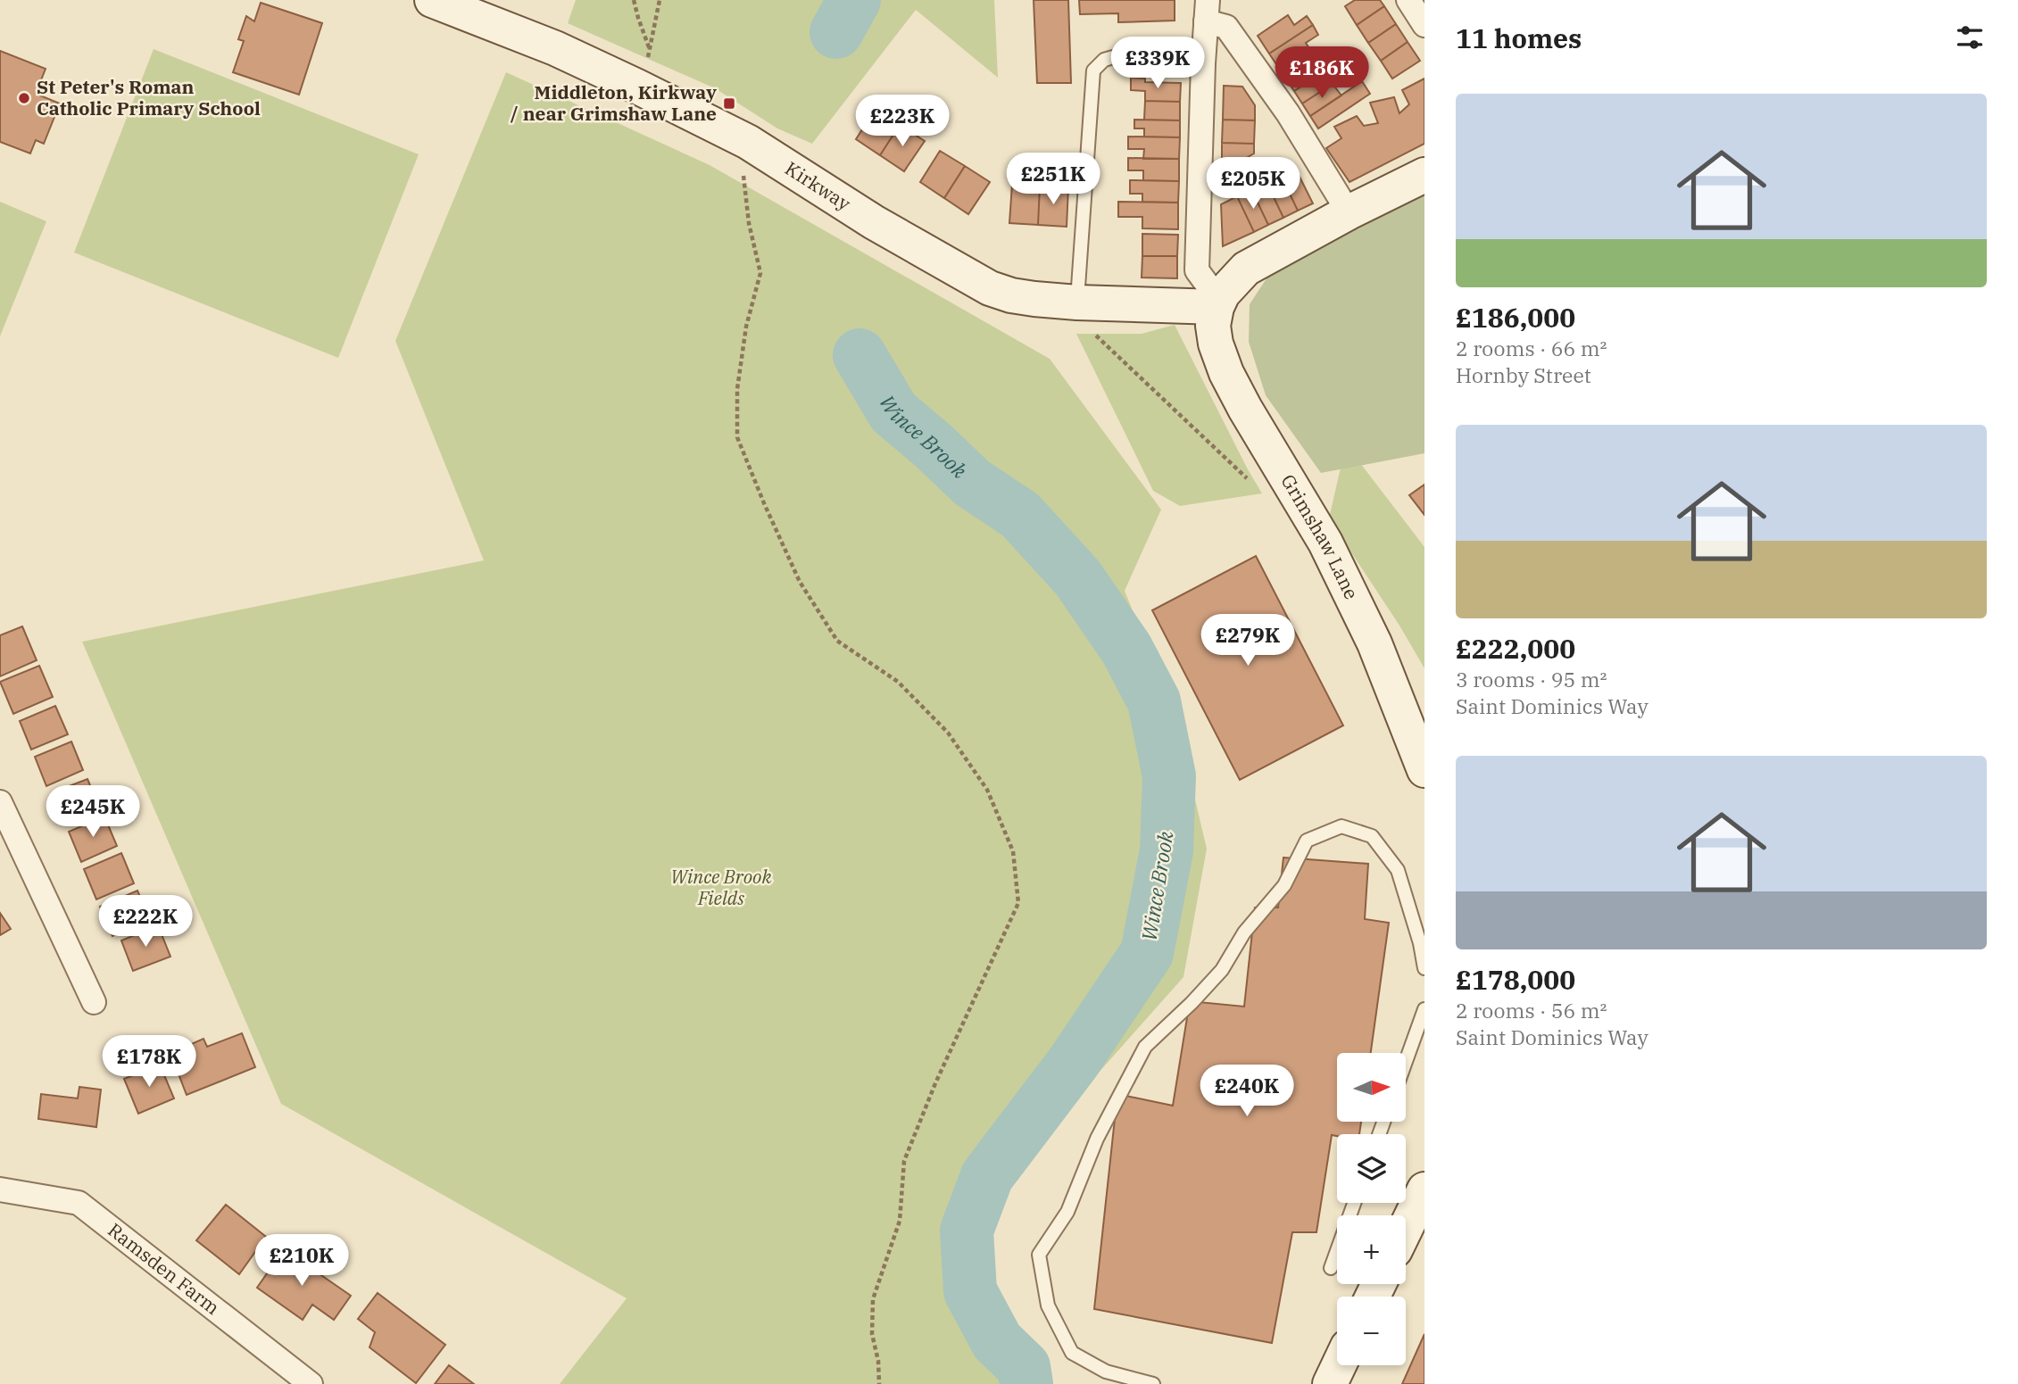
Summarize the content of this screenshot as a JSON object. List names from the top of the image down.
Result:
{
  "streets": {
    "main road": ["Kirkway", "Grimshaw Lane"],
    "street": ["Ramsden Farm"]
  },
  "crossings": [
    ["Kirkway", "Grimshaw Lane"]
  ],
  "water": ["Wince Brook"],
  "parks": ["Wince Brook Fields"],
  "places": {
    "other": ["St Peter's Roman Catholic Primary School"],
    "transit": ["Middleton, Kirkway / near Grimshaw Lane"]
  },
  "north": "right",
  "page": {
    "heading": "11 homes",
    "price": [
      "£339K",
      "£186K",
      "£223K",
      "£251K",
      "£205K",
      "£279K",
      "£245K",
      "£222K",
      "£178K",
      "£240K",
      "£210K"
    ],
    "list": [
      {
        "name": "£186,000",
        "note": "2 rooms · 66 m² · Hornby Street"
      },
      {
        "name": "£222,000",
        "note": "3 rooms · 95 m² · Saint Dominics Way"
      },
      {
        "name": "£178,000",
        "note": "2 rooms · 56 m² · Saint Dominics Way"
      }
    ],
    "map_buttons": ["+", "−"]
  }
}
